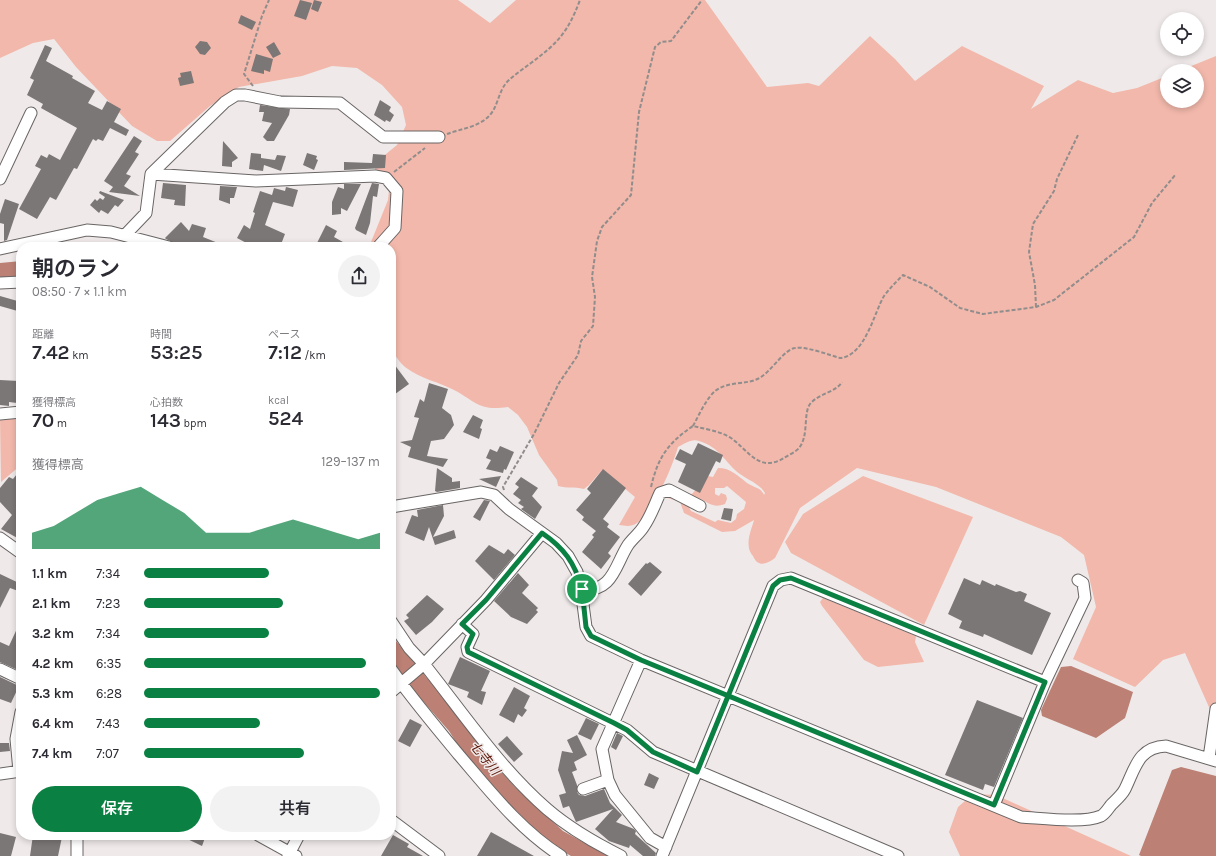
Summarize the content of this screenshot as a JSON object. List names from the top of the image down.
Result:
{
  "water": ["七寺川"],
  "page": {
    "heading": ["朝のラン", "08:50 · 7 × 1.1 km"],
    "stats": [
      ["距離", "7.42 km"],
      ["時間", "53:25"],
      ["ペース", "7:12 /km"],
      ["獲得標高", "70 m"],
      ["心拍数", "143 bpm"],
      ["kcal", "524"]
    ],
    "chart": ["獲得標高", "129–137 m"],
    "list": [
      {
        "name": "1.1 km",
        "note": "7:34"
      },
      {
        "name": "2.1 km",
        "note": "7:23"
      },
      {
        "name": "3.2 km",
        "note": "7:34"
      },
      {
        "name": "4.2 km",
        "note": "6:35"
      },
      {
        "name": "5.3 km",
        "note": "6:28"
      },
      {
        "name": "6.4 km",
        "note": "7:43"
      },
      {
        "name": "7.4 km",
        "note": "7:07"
      }
    ],
    "buttons": ["保存", "共有"]
  }
}
